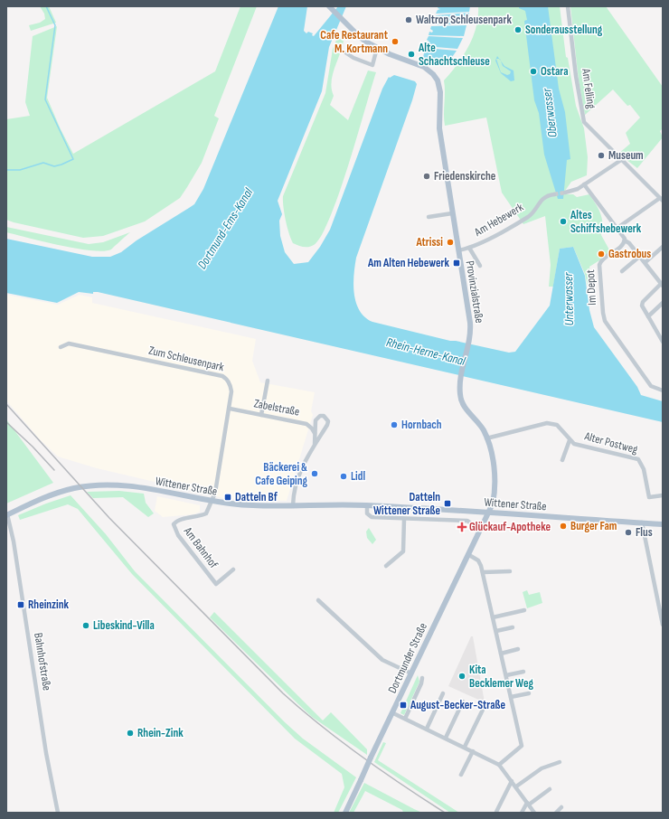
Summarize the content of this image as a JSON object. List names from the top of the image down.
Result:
{
  "streets": {
    "main road": ["Provinzialstraße", "Wittener Straße", "Dortmunder Straße"],
    "street": [
      "Am Felling",
      "Am Hebewerk",
      "Im Depot",
      "Zum Schleusenpark",
      "Zabelstraße",
      "Alter Postweg",
      "Am Bahnhof",
      "Bahnhofstraße"
    ]
  },
  "crossings": [
    ["Am Hebewerk", "Provinzialstraße"],
    ["Provinzialstraße", "Alter Postweg"],
    ["Provinzialstraße", "Wittener Straße"],
    ["Provinzialstraße", "Dortmunder Straße"],
    ["Zum Schleusenpark", "Zabelstraße"],
    ["Zum Schleusenpark", "Wittener Straße"],
    ["Zum Schleusenpark", "Am Bahnhof"],
    ["Wittener Straße", "Am Bahnhof"],
    ["Wittener Straße", "Dortmunder Straße"],
    ["Wittener Straße", "Bahnhofstraße"]
  ],
  "water": [
    "Oberwasser",
    "Dortmund-Ems-Kanal",
    "Unterwasser",
    "Rhein-Herne-Kanal"
  ],
  "places": {
    "other": [
      "Waltrop Schleusenpark",
      "Sonderausstellung",
      "Cafe Restaurant M. Kortmann",
      "Alte Schachtschleuse",
      "Ostara",
      "Museum",
      "Friedenskirche",
      "Altes Schiffshebewerk",
      "Atrissi",
      "Gastrobus",
      "Hornbach",
      "Bäckerei & Cafe Geiping",
      "Lidl",
      "Burger Fam",
      "Flus",
      "Libeskind-Villa",
      "Kita Becklemer Weg",
      "Rhein-Zink"
    ],
    "transit": [
      "Am Alten Hebewerk",
      "Datteln Bf",
      "Datteln Wittener Straße",
      "Rheinzink",
      "August-Becker-Straße"
    ],
    "health": ["Glückauf-Apotheke"]
  }
}
